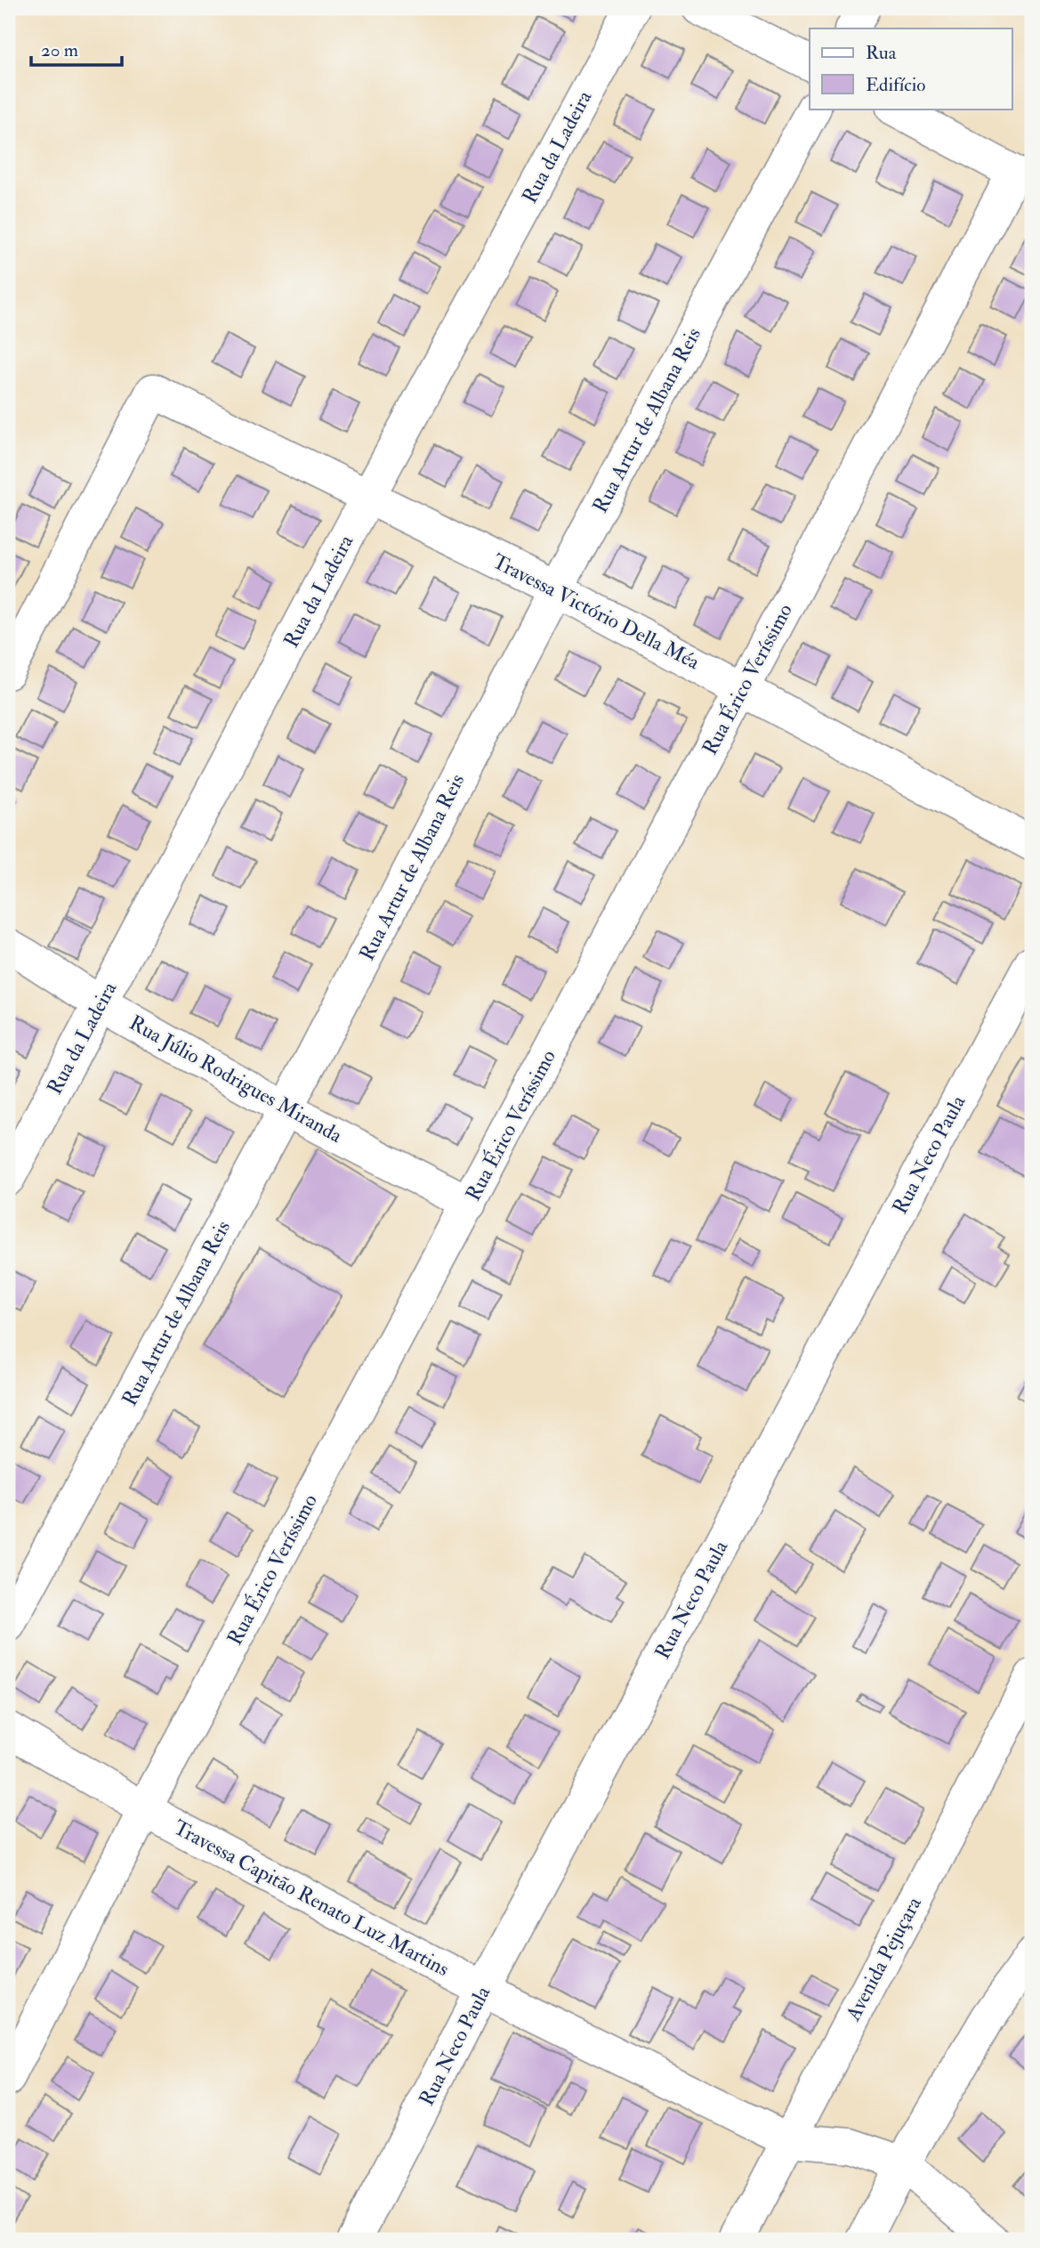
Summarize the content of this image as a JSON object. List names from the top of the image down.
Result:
{
  "streets": {
    "street": [
      "Rua da Ladeira",
      "Rua Artur de Albana Reis",
      "Travessa Victório Della Méa",
      "Rua Érico Veríssimo",
      "Rua Júlio Rodrigues Miranda",
      "Rua Neco Paula",
      "Travessa Capitão Renato Luz Martins",
      "Avenida Pejuçara"
    ]
  },
  "crossings": [
    ["Rua da Ladeira", "Travessa Victório Della Méa"],
    ["Rua da Ladeira", "Rua Júlio Rodrigues Miranda"],
    ["Rua Artur de Albana Reis", "Travessa Victório Della Méa"],
    ["Rua Artur de Albana Reis", "Rua Júlio Rodrigues Miranda"],
    ["Travessa Victório Della Méa", "Rua Érico Veríssimo"],
    ["Rua Érico Veríssimo", "Rua Júlio Rodrigues Miranda"],
    ["Rua Érico Veríssimo", "Travessa Capitão Renato Luz Martins"],
    ["Rua Neco Paula", "Travessa Capitão Renato Luz Martins"],
    ["Travessa Capitão Renato Luz Martins", "Avenida Pejuçara"]
  ],
  "legend": ["Rua", "Edifício"],
  "scale_bar": "20 m"
}
